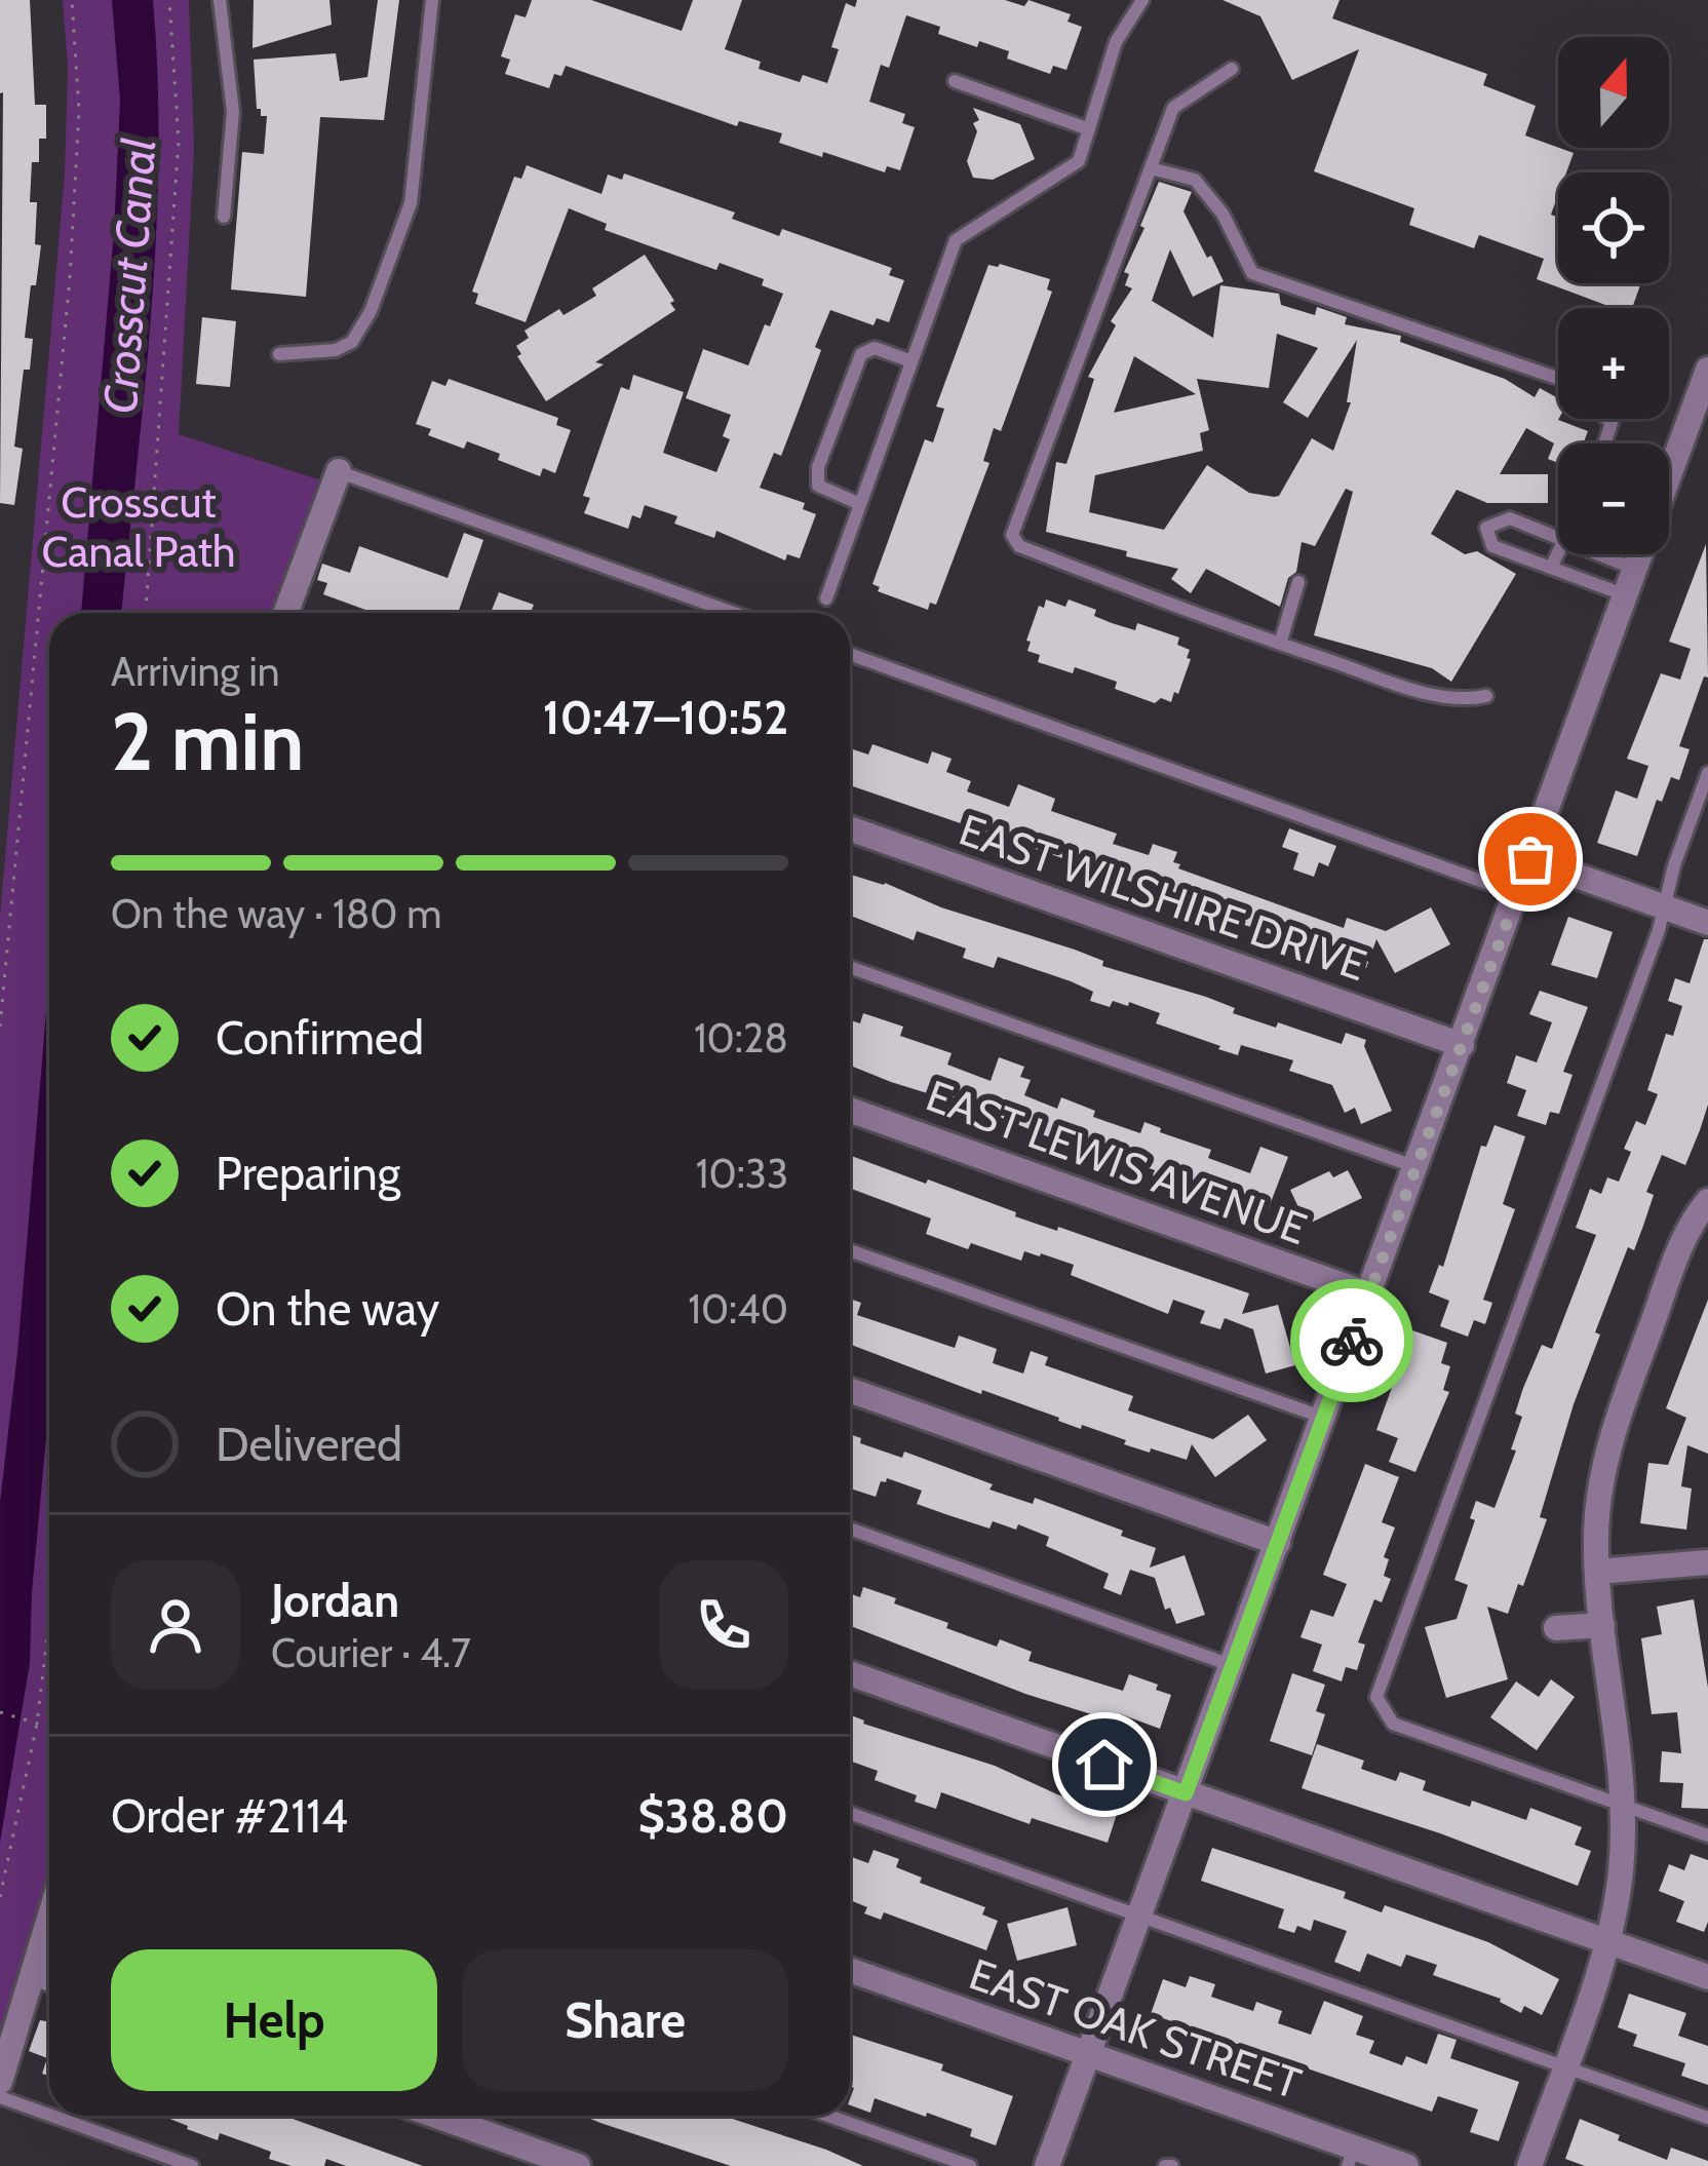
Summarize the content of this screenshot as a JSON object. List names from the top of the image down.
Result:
{
  "streets": {
    "street": ["EAST WILSHIRE DRIVE", "EAST LEWIS AVENUE", "EAST OAK STREET"]
  },
  "water": ["Crosscut Canal"],
  "parks": ["Crosscut Canal Path"],
  "north": "top",
  "page": {
    "map_buttons": ["+", "−"],
    "heading": ["2 min", "Arriving in", "10:47–10:52"],
    "panel": [
      "Jordan",
      "Courier · 4.7",
      "Order #2114",
      "$38.80"
    ],
    "bar": "On the way · 180 m",
    "list": [
      ["Confirmed", "10:28"],
      ["Preparing", "10:33"],
      ["On the way", "10:40"],
      "Delivered"
    ],
    "buttons": ["Help", "Share"]
  }
}
